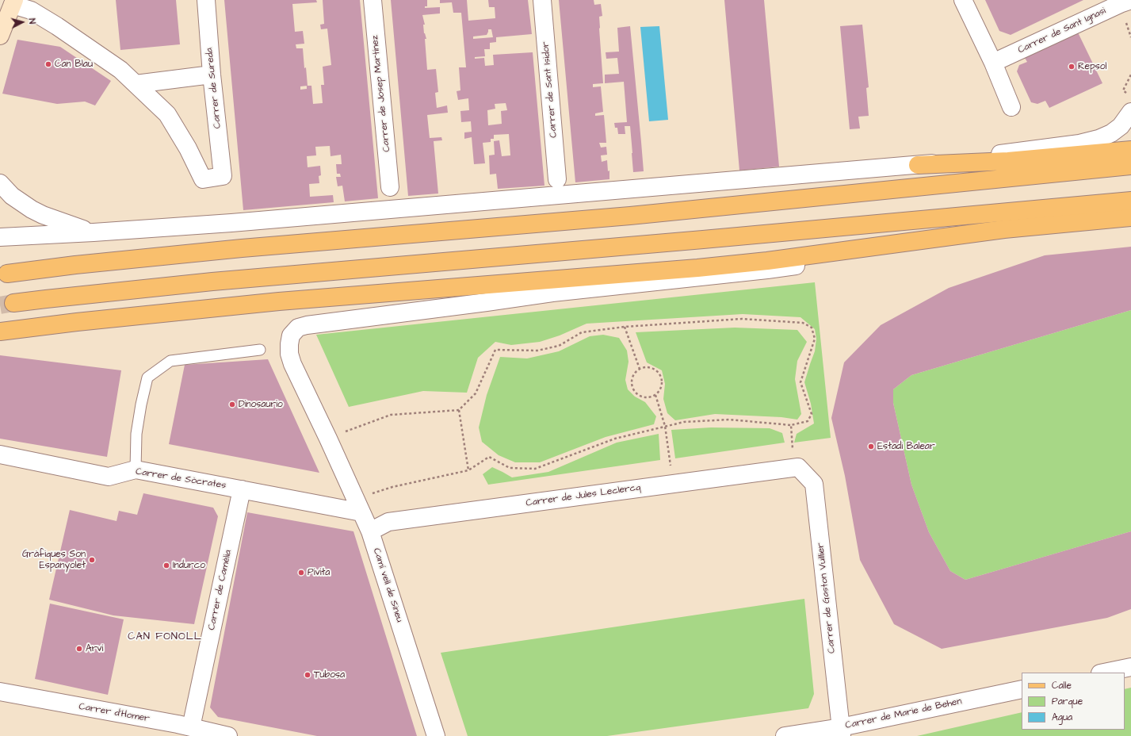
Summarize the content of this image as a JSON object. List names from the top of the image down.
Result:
{
  "streets": {
    "street": [
      "Carrer de Sant Ignasi",
      "Carrer de Sureda",
      "Carrer de Sant Isidor",
      "Carrer de Josep Martínez",
      "Carrer de Sòcrates",
      "Carrer de Jules Leclercq",
      "Camí vell de Sineu",
      "Carrer de Camèlia",
      "Carrer de Gaston Vuillier",
      "Carrer d'Homer",
      "Carrer de Marie de Behen"
    ]
  },
  "crossings": [
    ["Carrer de Sòcrates", "Camí vell de Sineu"],
    ["Carrer de Sòcrates", "Carrer de Camèlia"],
    ["Carrer de Jules Leclercq", "Camí vell de Sineu"],
    ["Carrer de Jules Leclercq", "Carrer de Gaston Vuillier"],
    ["Carrer de Camèlia", "Carrer d'Homer"],
    ["Carrer de Gaston Vuillier", "Carrer de Marie de Behen"]
  ],
  "districts": ["CAN FONOLL"],
  "places": [
    "Can Blau",
    "Repsol",
    "Dinosaurio",
    "Estadi Balear",
    "Gràfiques Son Espanyolet",
    "Indurco",
    "Pivita",
    "Arvi",
    "Tubosa"
  ],
  "legend": ["Calle", "Parque", "Agua"],
  "north": "right"
}
